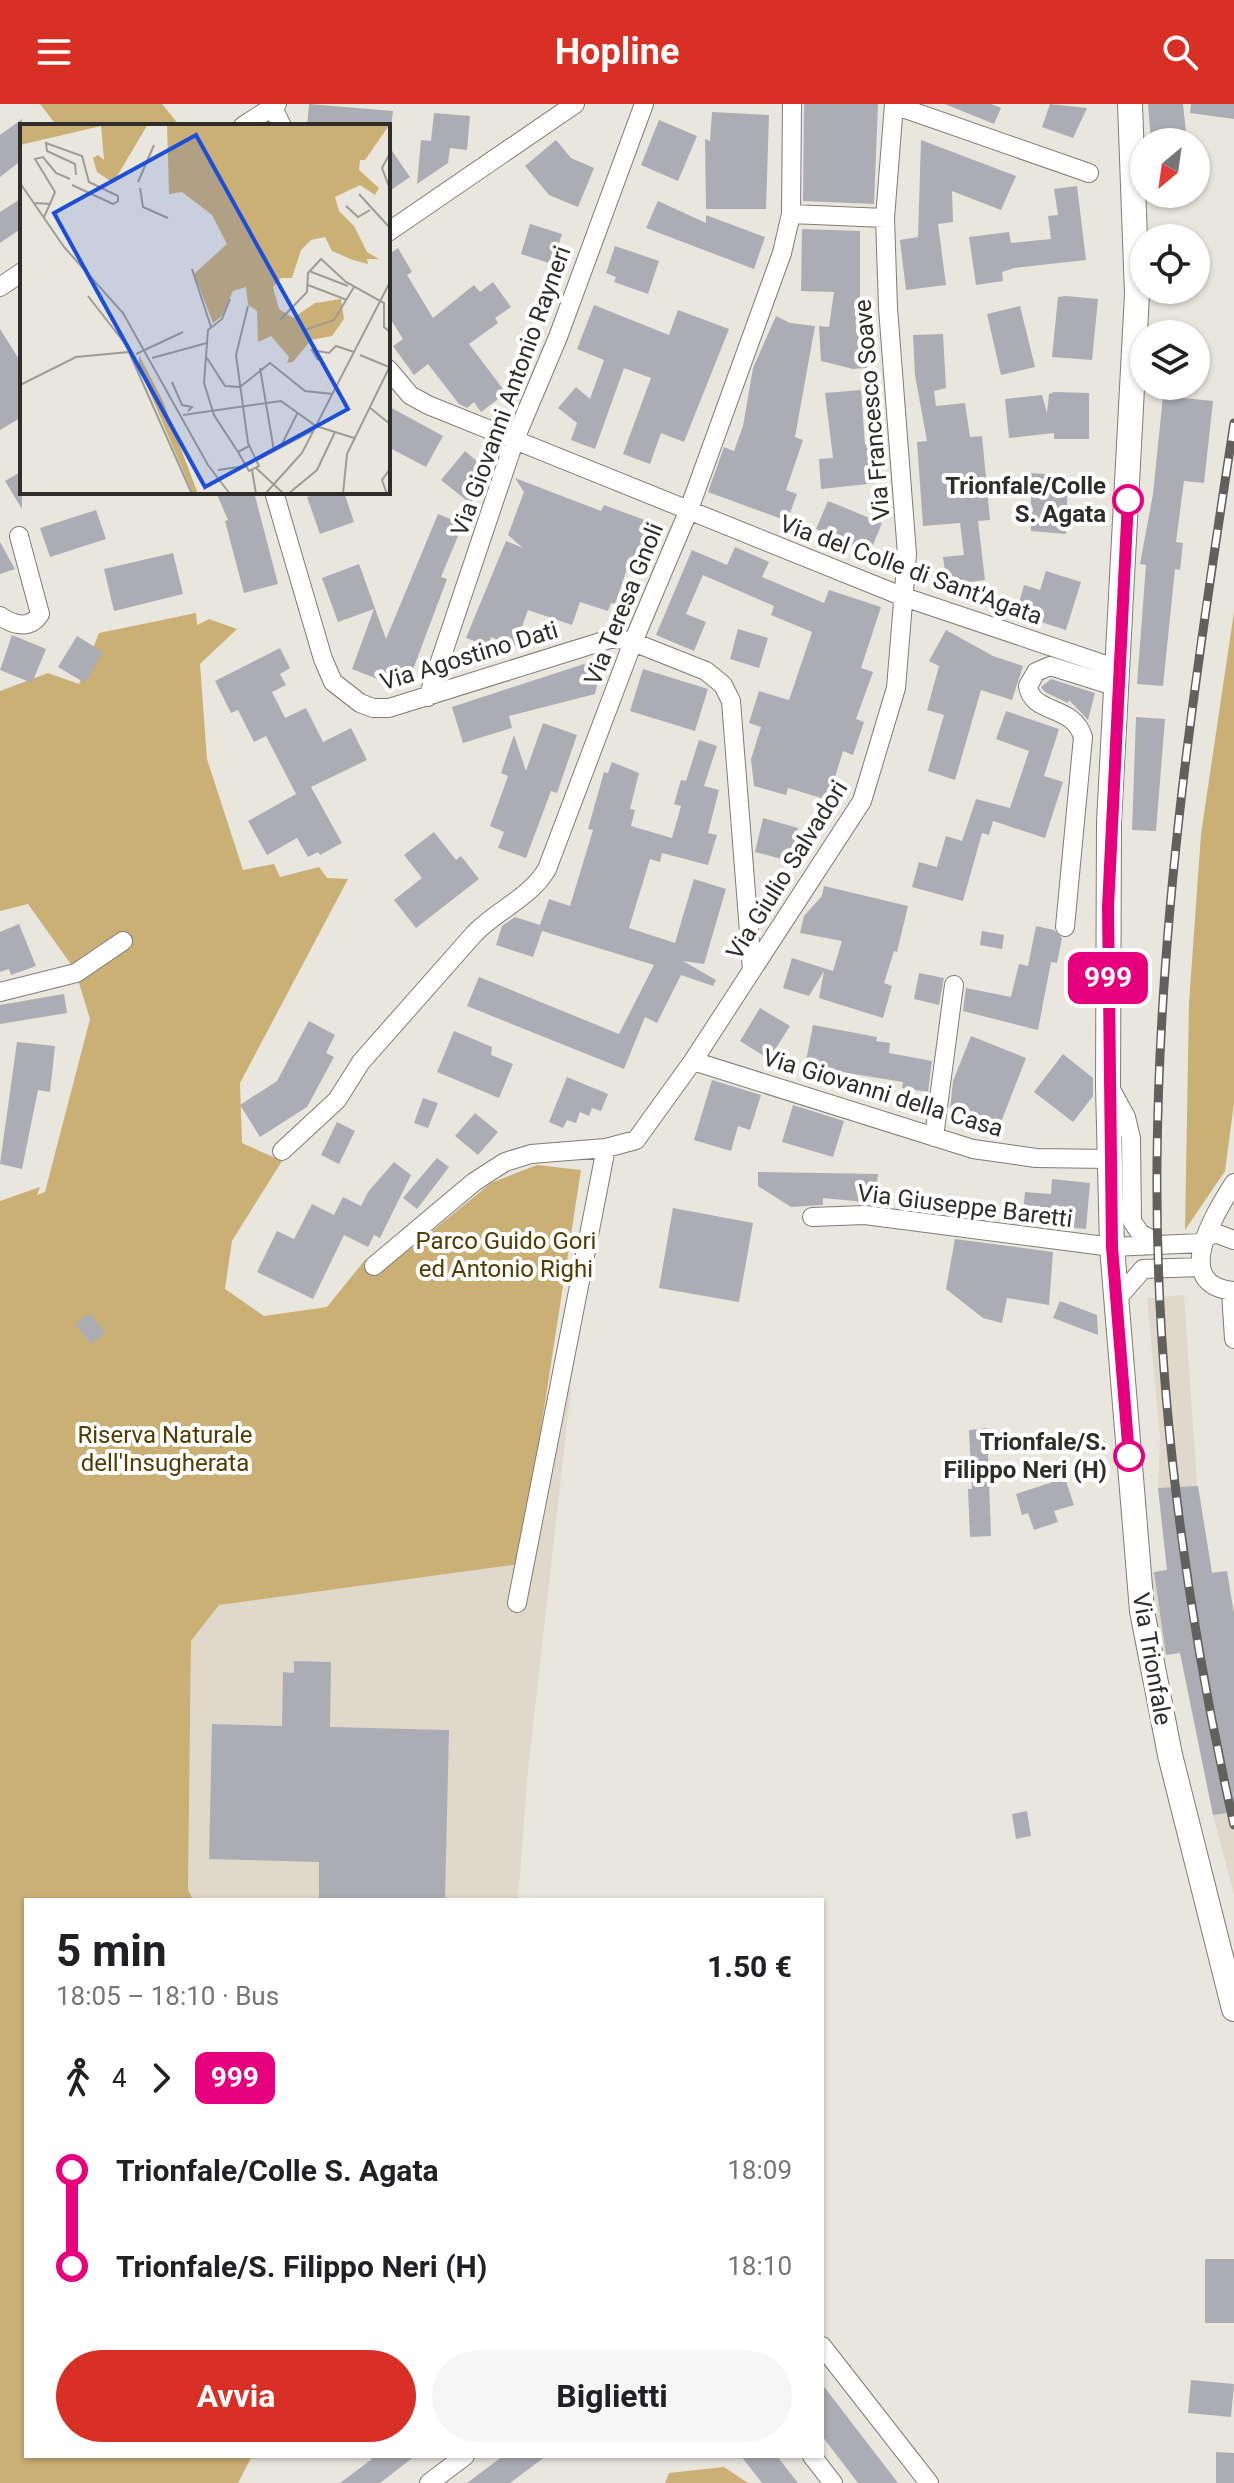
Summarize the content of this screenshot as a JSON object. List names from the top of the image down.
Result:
{
  "streets": {
    "main road": ["Via Trionfale"],
    "street": [
      "Via Giovanni Antonio Rayneri",
      "Via Francesco Soave",
      "Via del Colle di Sant'Agata",
      "Via Teresa Gnoli",
      "Via Agostino Dati",
      "Via Giulio Salvadori",
      "Via Giovanni della Casa",
      "Via Giuseppe Baretti"
    ]
  },
  "crossings": [
    ["Via Giovanni Antonio Rayneri", "Via del Colle di Sant'Agata"],
    ["Via Giovanni Antonio Rayneri", "Via Agostino Dati"],
    ["Via Francesco Soave", "Via del Colle di Sant'Agata"],
    ["Via Francesco Soave", "Via Giulio Salvadori"],
    ["Via del Colle di Sant'Agata", "Via Teresa Gnoli"],
    ["Via del Colle di Sant'Agata", "Via Giulio Salvadori"],
    ["Via del Colle di Sant'Agata", "Via Trionfale"],
    ["Via Teresa Gnoli", "Via Agostino Dati"],
    ["Via Giulio Salvadori", "Via Giovanni della Casa"],
    ["Via Giovanni della Casa", "Via Trionfale"],
    ["Via Giuseppe Baretti", "Via Trionfale"]
  ],
  "parks": ["Parco Guido Gori ed Antonio Righi", "Riserva Naturale dell'Insugherata"],
  "places": ["Trionfale/Colle S. Agata", "Trionfale/S. Filippo Neri (H)"],
  "lines": ["bus line 999"],
  "north": "bottom left",
  "page": {
    "header": "Hopline",
    "on_map": "999",
    "heading": ["5 min", "18:05 – 18:10 · Bus", "1.50 €"],
    "legs": ["4", "999"],
    "list": [
      {
        "name": "Trionfale/Colle S. Agata",
        "value": "18:09"
      },
      {
        "name": "Trionfale/S. Filippo Neri (H)",
        "value": "18:10"
      }
    ],
    "buttons": ["Avvia", "Biglietti"]
  }
}
